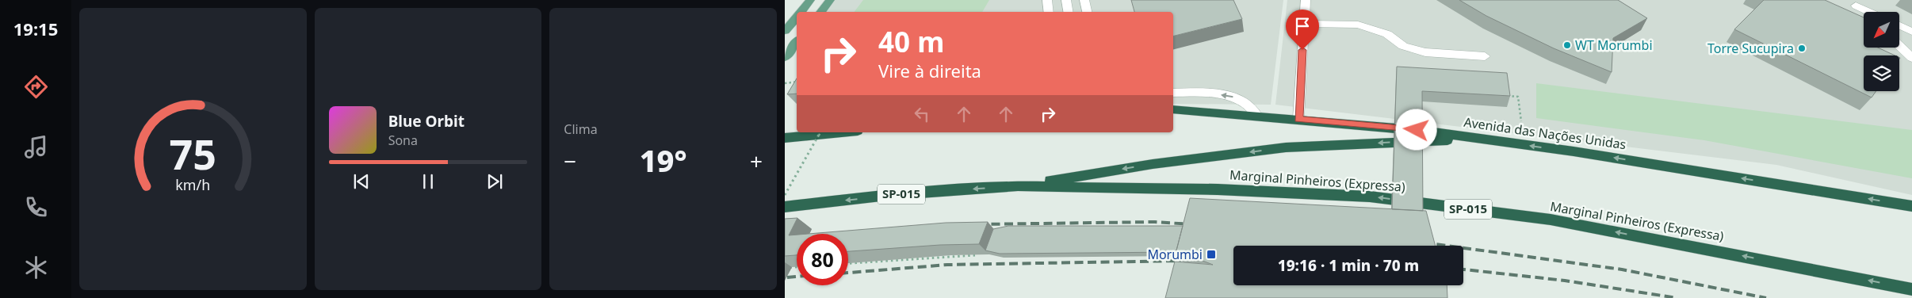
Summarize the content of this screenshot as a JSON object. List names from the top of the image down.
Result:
{
  "streets": {
    "highway": ["Avenida das Nações Unidas", "Marginal Pinheiros (Expressa)", "SP-015"]
  },
  "one_way": ["Avenida das Nações Unidas"],
  "places": {
    "other": ["WT Morumbi", "Torre Sucupira"],
    "transit": ["Morumbi"]
  },
  "north": "bottom left",
  "page": {
    "tabs": "19:15",
    "tile": "Clima",
    "turn": ["40 m", "Vire à direita"],
    "song": ["Blue Orbit", "Sona"],
    "heat": ["−", "19°", "+"],
    "limit": "80",
    "trip": "19:16 · 1 min · 70 m",
    "gauge": ["75", "km/h"]
  }
}
